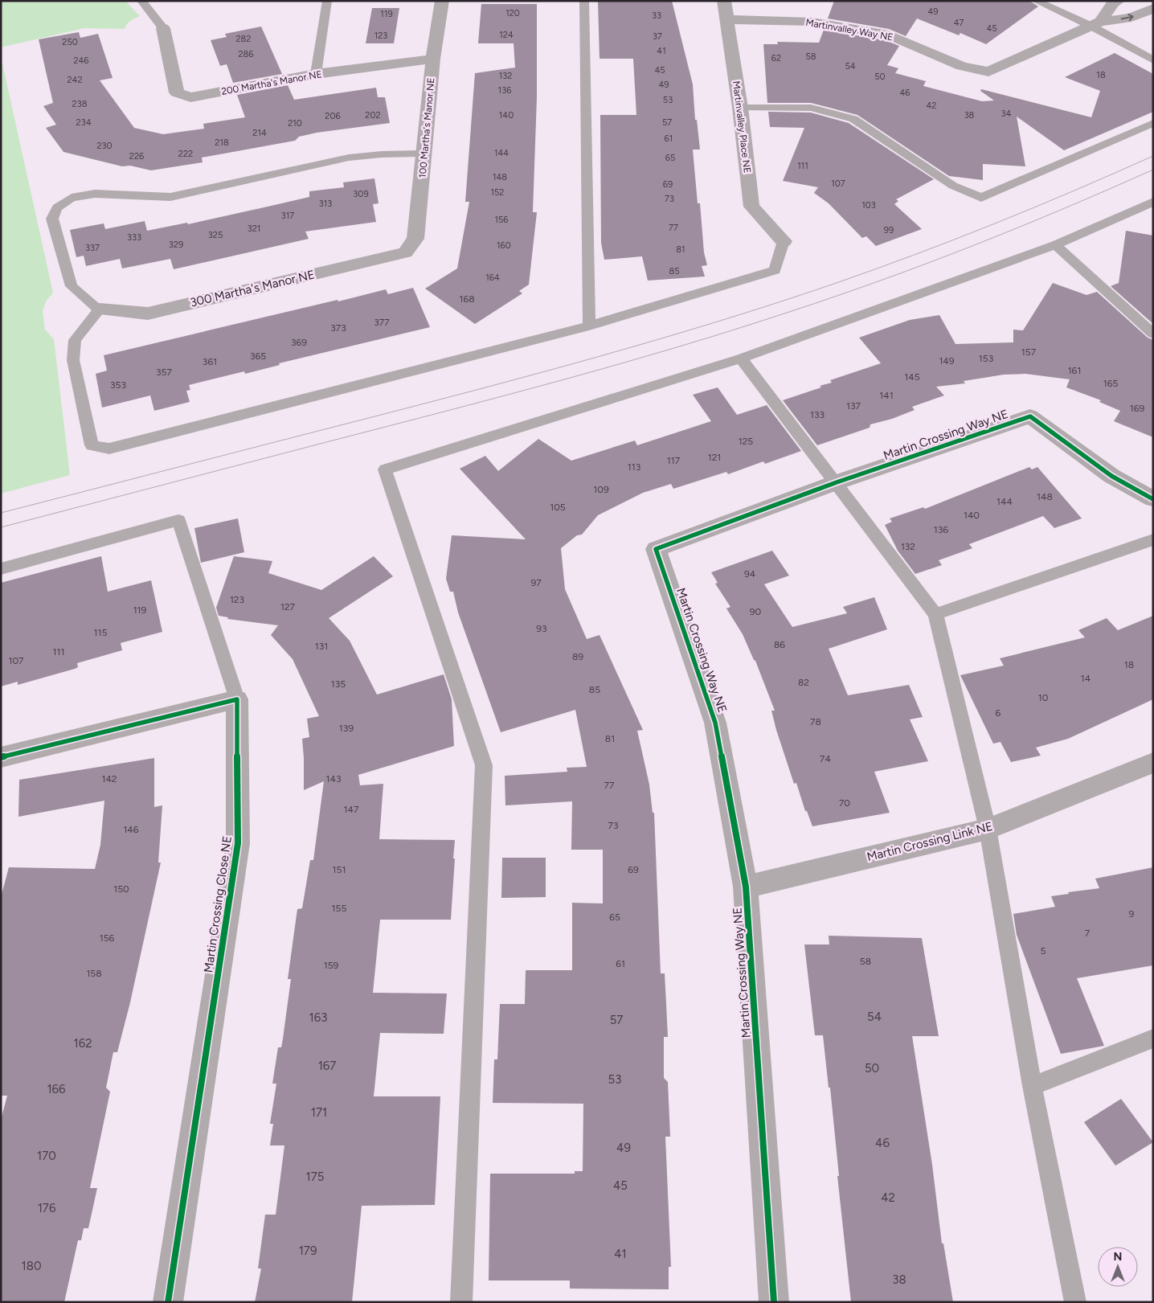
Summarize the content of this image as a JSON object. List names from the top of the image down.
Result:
{
  "streets": {
    "street": [
      "Martinvalley Way NE",
      "200 Martha's Manor NE",
      "Martinvalley Place NE",
      "100 Martha's Manor NE",
      "300 Martha's Manor NE",
      "Martin Crossing Way NE",
      "Martin Crossing Link NE",
      "Martin Crossing Close NE"
    ]
  },
  "crossings": [
    ["Martinvalley Way NE", "Martinvalley Place NE"],
    ["200 Martha's Manor NE", "100 Martha's Manor NE"],
    ["100 Martha's Manor NE", "300 Martha's Manor NE"],
    ["Martin Crossing Way NE", "Martin Crossing Link NE"]
  ],
  "house_numbers": [
    "49",
    "120",
    "119",
    "33",
    "47",
    "45",
    "124",
    "123",
    "37",
    "282",
    "250",
    "41",
    "286",
    "58",
    "62",
    "246",
    "54",
    "45",
    "18",
    "132",
    "50",
    "242",
    "49",
    "136",
    "46",
    "53",
    "238",
    "42",
    "34",
    "202",
    "140",
    "38",
    "206",
    "234",
    "57",
    "210",
    "214",
    "61",
    "218",
    "230",
    "144",
    "222",
    "226",
    "65",
    "111",
    "148",
    "107",
    "69",
    "152",
    "309",
    "73",
    "313",
    "103",
    "317",
    "156",
    "77",
    "321",
    "99",
    "325",
    "333",
    "329",
    "160",
    "337",
    "81",
    "85",
    "164",
    "168",
    "377",
    "373",
    "369",
    "157",
    "365",
    "153",
    "149",
    "361",
    "161",
    "357",
    "145",
    "165",
    "353",
    "141",
    "137",
    "169",
    "133",
    "125",
    "121",
    "117",
    "113",
    "109",
    "148",
    "144",
    "105",
    "140",
    "136",
    "132",
    "94",
    "97",
    "123",
    "127",
    "119",
    "90",
    "93",
    "115",
    "86",
    "131",
    "111",
    "89",
    "107",
    "18",
    "14",
    "82",
    "135",
    "85",
    "10",
    "6",
    "78",
    "139",
    "81",
    "74",
    "142",
    "143",
    "77",
    "70",
    "147",
    "73",
    "146",
    "151",
    "69",
    "150",
    "155",
    "9",
    "65",
    "7",
    "156",
    "5",
    "58",
    "61",
    "159",
    "158",
    "54",
    "163",
    "57",
    "162",
    "167",
    "50",
    "53",
    "166",
    "171",
    "46",
    "49",
    "170",
    "175",
    "45",
    "42",
    "176",
    "179",
    "41",
    "180",
    "38"
  ],
  "north": "top"
}
